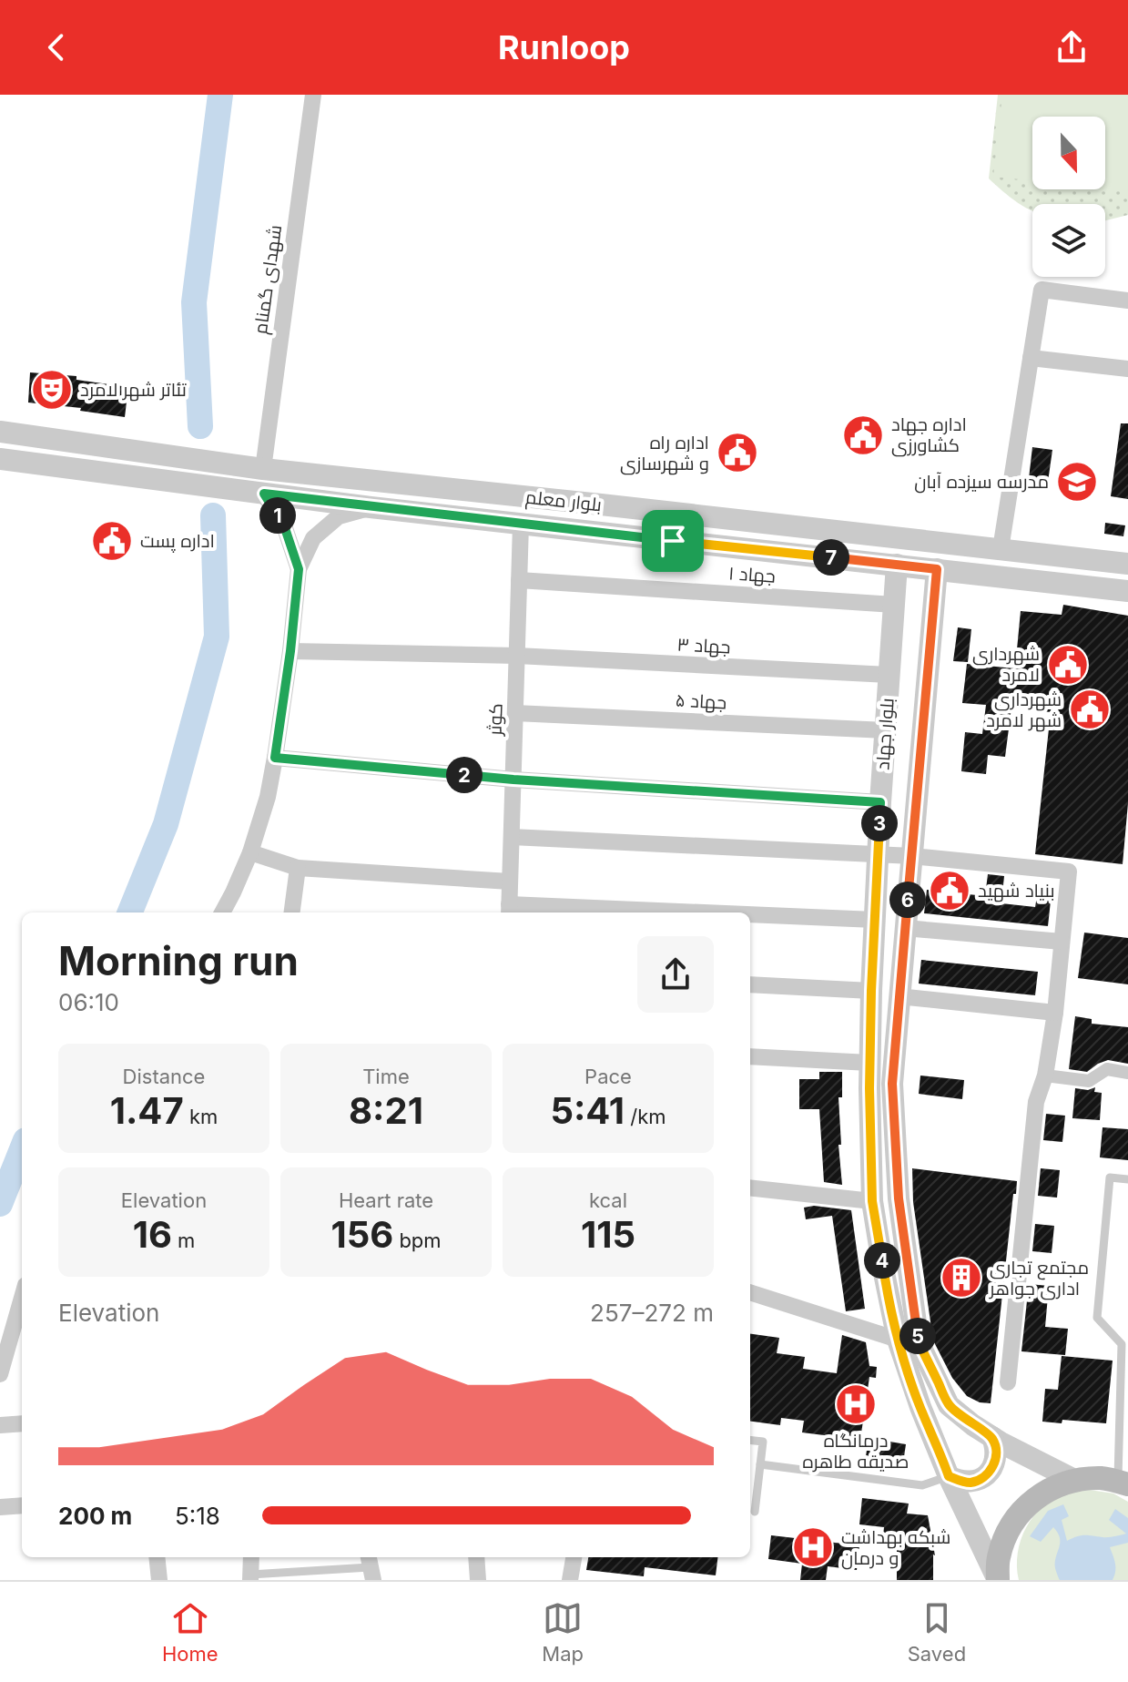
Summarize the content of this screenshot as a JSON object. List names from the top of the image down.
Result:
{
  "streets": {
    "street": [
      "شهدای گمنام",
      "بلوار معلم",
      "جهاد ۱",
      "جهاد ۳",
      "جهاد ۵",
      "کوثر",
      "بلوار جهاد"
    ]
  },
  "crossings": [
    ["شهدای گمنام", "بلوار معلم"],
    ["بلوار معلم", "کوثر"],
    ["بلوار معلم", "بلوار جهاد"],
    ["جهاد ۱", "کوثر"],
    ["جهاد ۱", "بلوار جهاد"],
    ["جهاد ۳", "کوثر"],
    ["جهاد ۳", "بلوار جهاد"],
    ["جهاد ۵", "کوثر"],
    ["جهاد ۵", "بلوار جهاد"]
  ],
  "places": {
    "theatre": ["تئاتر شهر لامرد"],
    "public building": [
      "اداره جهاد کشاورزی",
      "اداره راه و شهرسازی",
      "اداره پست",
      "شهرداری لامرد",
      "شهرداری شهر لامرد",
      "بنیاد شهید"
    ],
    "school or university": ["مدرسه سیزده آبان"],
    "building": ["مجتمع تجاری اداری جواهر"],
    "hospital": ["درمانگاه صدیقه طاهره", "شبکه بهداشت و درمان"]
  },
  "north": "bottom",
  "page": {
    "header": "Runloop",
    "pins": [
      "1",
      "7",
      "2",
      "3",
      "6",
      "4",
      "5"
    ],
    "heading": ["Morning run", "06:10"],
    "stats": [
      ["Distance", "1.47 km"],
      ["Time", "8:21"],
      ["Pace", "5:41 /km"],
      ["Elevation", "16 m"],
      ["Heart rate", "156 bpm"],
      ["kcal", "115"]
    ],
    "chart": ["Elevation", "257–272 m"],
    "list": [
      {
        "name": "200 m",
        "note": "5:18"
      }
    ],
    "tabs": ["Home", "Map", "Saved"]
  }
}
